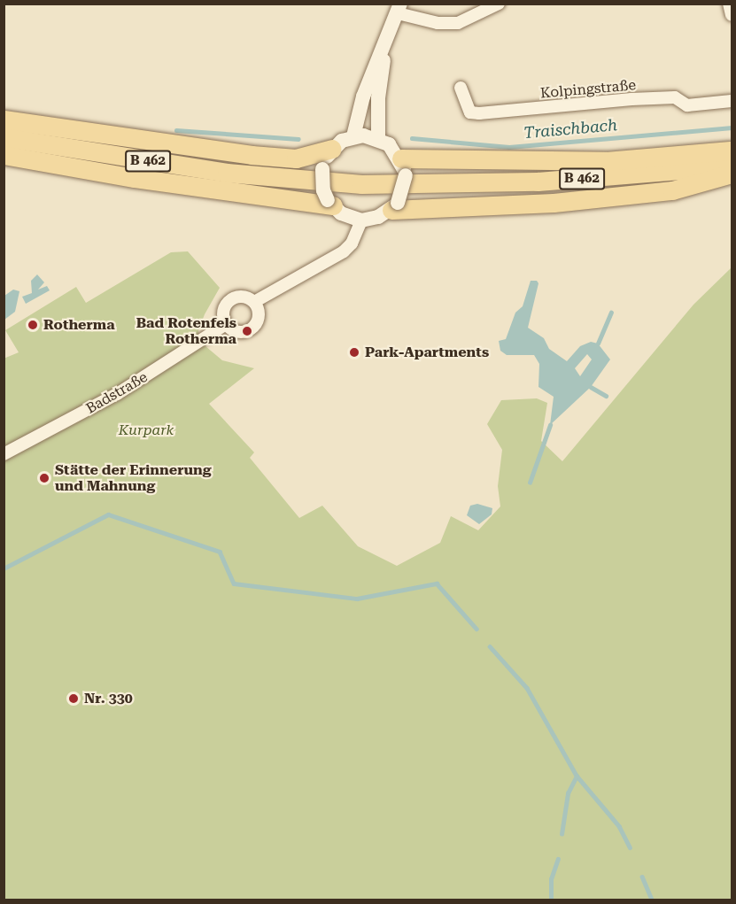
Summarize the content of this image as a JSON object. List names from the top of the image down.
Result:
{
  "streets": {
    "main road": ["B 462"],
    "street": ["Kolpingstraße", "Badstraße"]
  },
  "water": ["Traischbach"],
  "parks": ["Kurpark"],
  "places": [
    "Rotherma",
    "Bad Rotenfels Rotherma",
    "Park-Apartments",
    "Stätte der Erinnerung und Mahnung",
    "Nr. 330"
  ]
}
